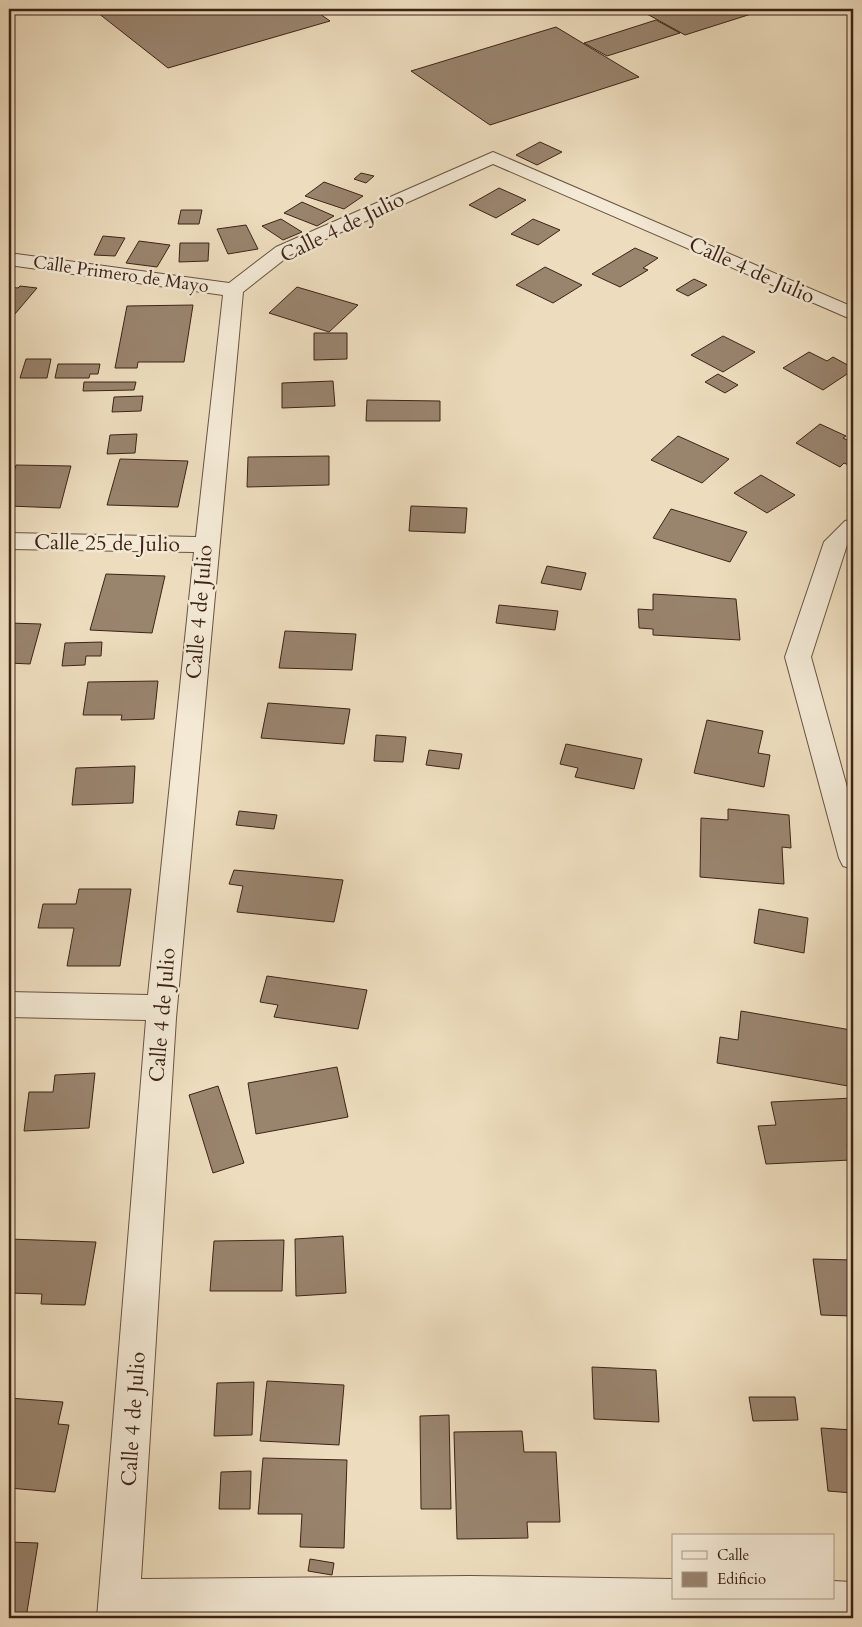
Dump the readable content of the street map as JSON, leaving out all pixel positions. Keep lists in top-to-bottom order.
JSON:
{
  "streets": {
    "street": ["Calle 4 de Julio", "Calle Primero de Mayo", "Calle 25 de Julio"]
  },
  "crossings": [
    ["Calle 4 de Julio", "Calle Primero de Mayo"],
    ["Calle 4 de Julio", "Calle 25 de Julio"]
  ],
  "legend": ["Calle", "Edificio"]
}
